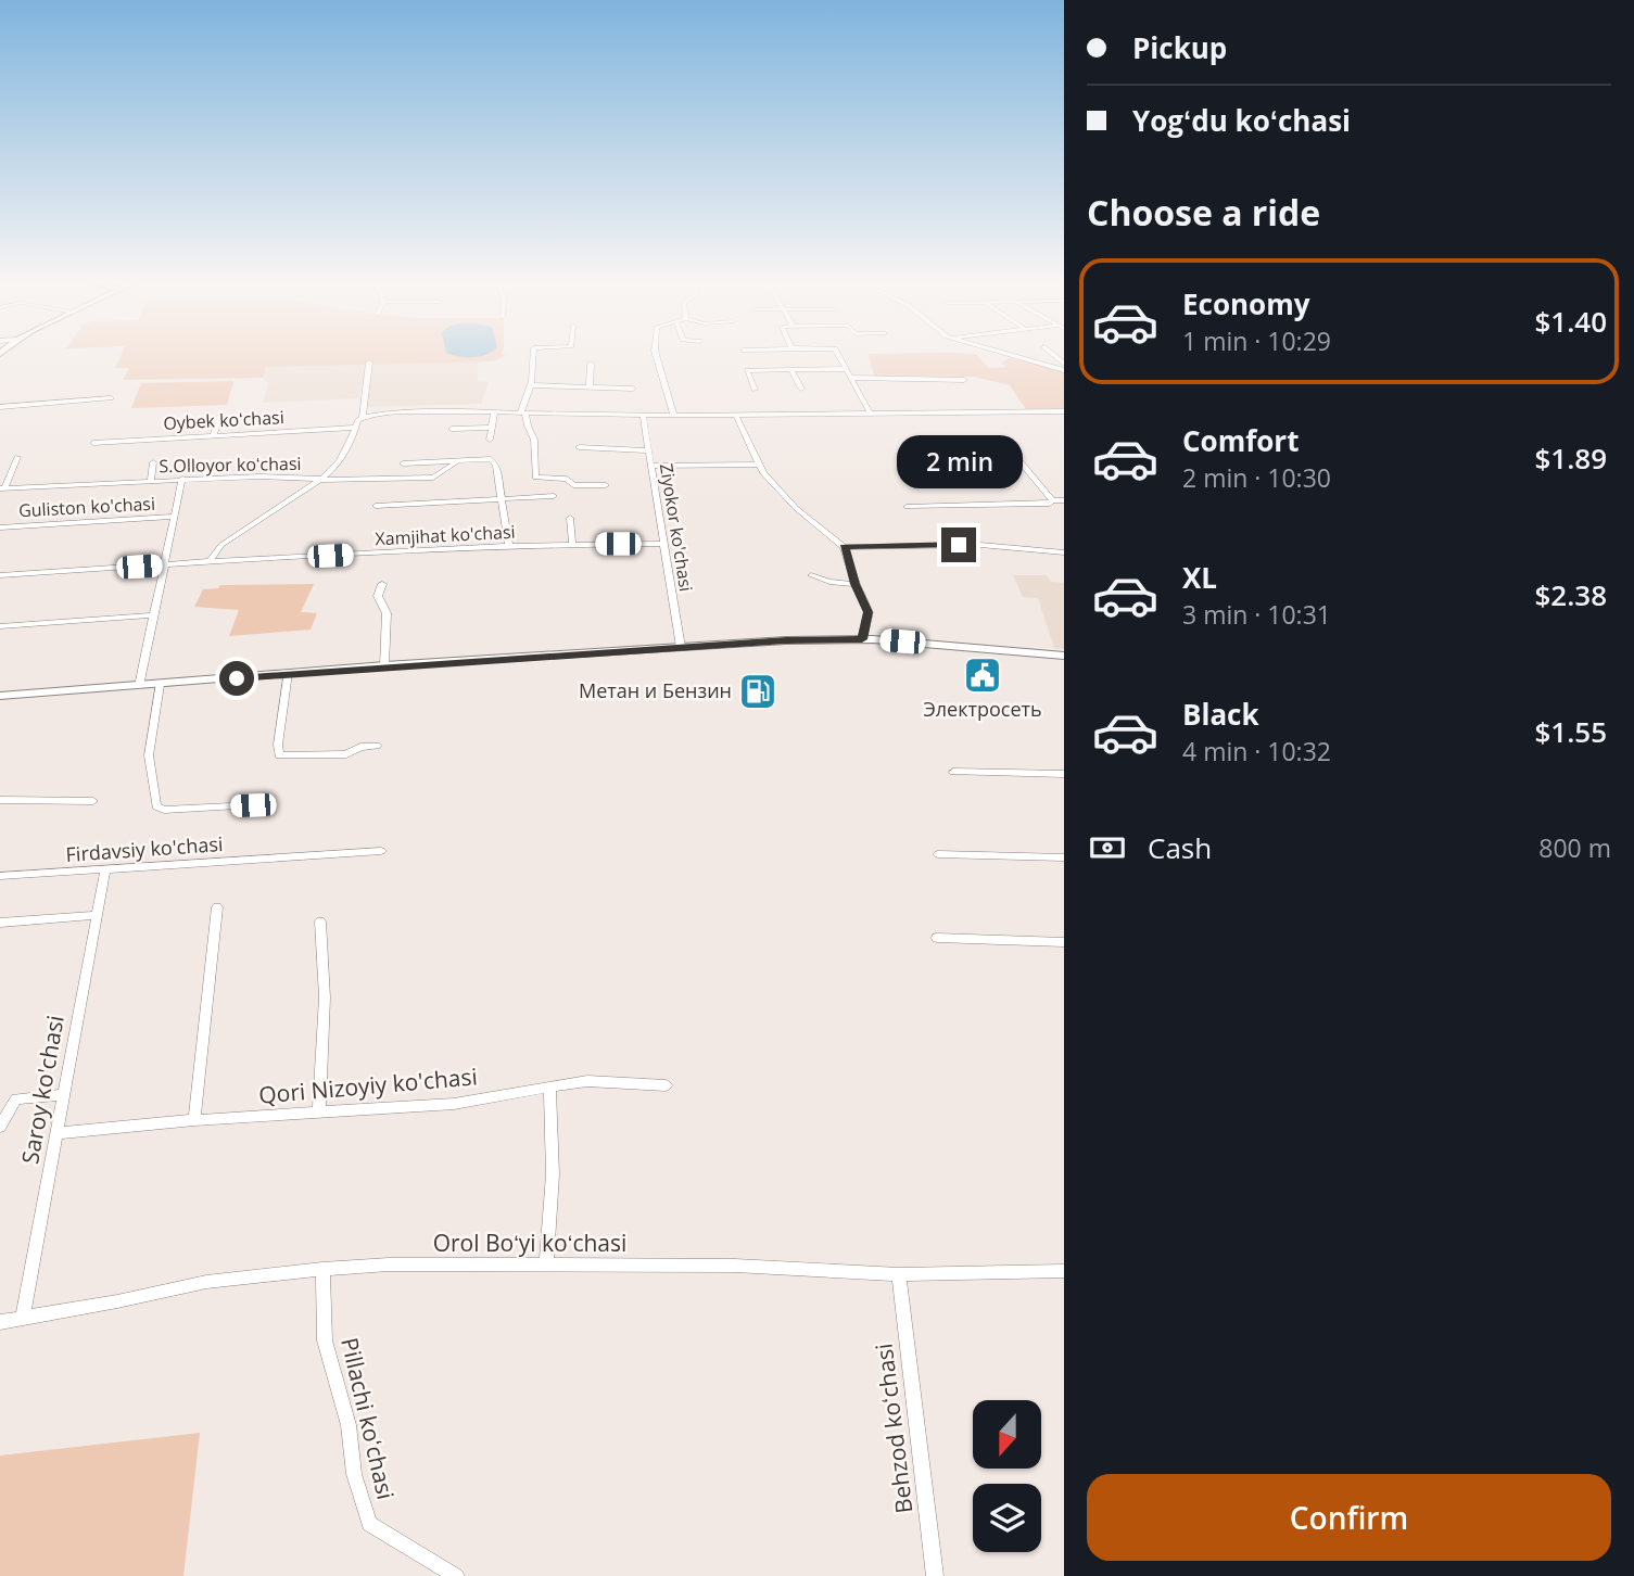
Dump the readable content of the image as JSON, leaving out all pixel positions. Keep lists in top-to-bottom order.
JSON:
{
  "streets": {
    "street": [
      "Oybek koʻchasi",
      "S.Olloyor koʻchasi",
      "Guliston ko'chasi",
      "Ziyokor ko'chasi",
      "Xamjihat ko'chasi",
      "Firdavsiy ko'chasi",
      "Qori Nizoyiy ko'chasi",
      "Saroy ko'chasi",
      "Orol Boʻyi koʻchasi",
      "Pillachi koʻchasi",
      "Behzod koʻchasi"
    ]
  },
  "crossings": [
    ["Oybek koʻchasi", "S.Olloyor koʻchasi"],
    ["Ziyokor ko'chasi", "Xamjihat ko'chasi"],
    ["Firdavsiy ko'chasi", "Saroy ko'chasi"],
    ["Qori Nizoyiy ko'chasi", "Saroy ko'chasi"],
    ["Saroy ko'chasi", "Orol Boʻyi koʻchasi"],
    ["Orol Boʻyi koʻchasi", "Pillachi koʻchasi"],
    ["Orol Boʻyi koʻchasi", "Behzod koʻchasi"]
  ],
  "places": {
    "public building": ["Электросеть"],
    "fuel station": ["Метан и Бензин"]
  },
  "north": "bottom",
  "page": {
    "banner": ["Pickup", "Yogʻdu koʻchasi"],
    "heading": "Choose a ride",
    "list": [
      {
        "name": "Economy",
        "note": "1 min · 10:29",
        "value": "$1.40"
      },
      {
        "name": "Comfort",
        "note": "2 min · 10:30",
        "value": "$1.89"
      },
      {
        "name": "XL",
        "note": "3 min · 10:31",
        "value": "$2.38"
      },
      {
        "name": "Black",
        "note": "4 min · 10:32",
        "value": "$1.55"
      }
    ],
    "bubble": "2 min",
    "pay": ["Cash", "800 m"],
    "buttons": "Confirm"
  }
}
